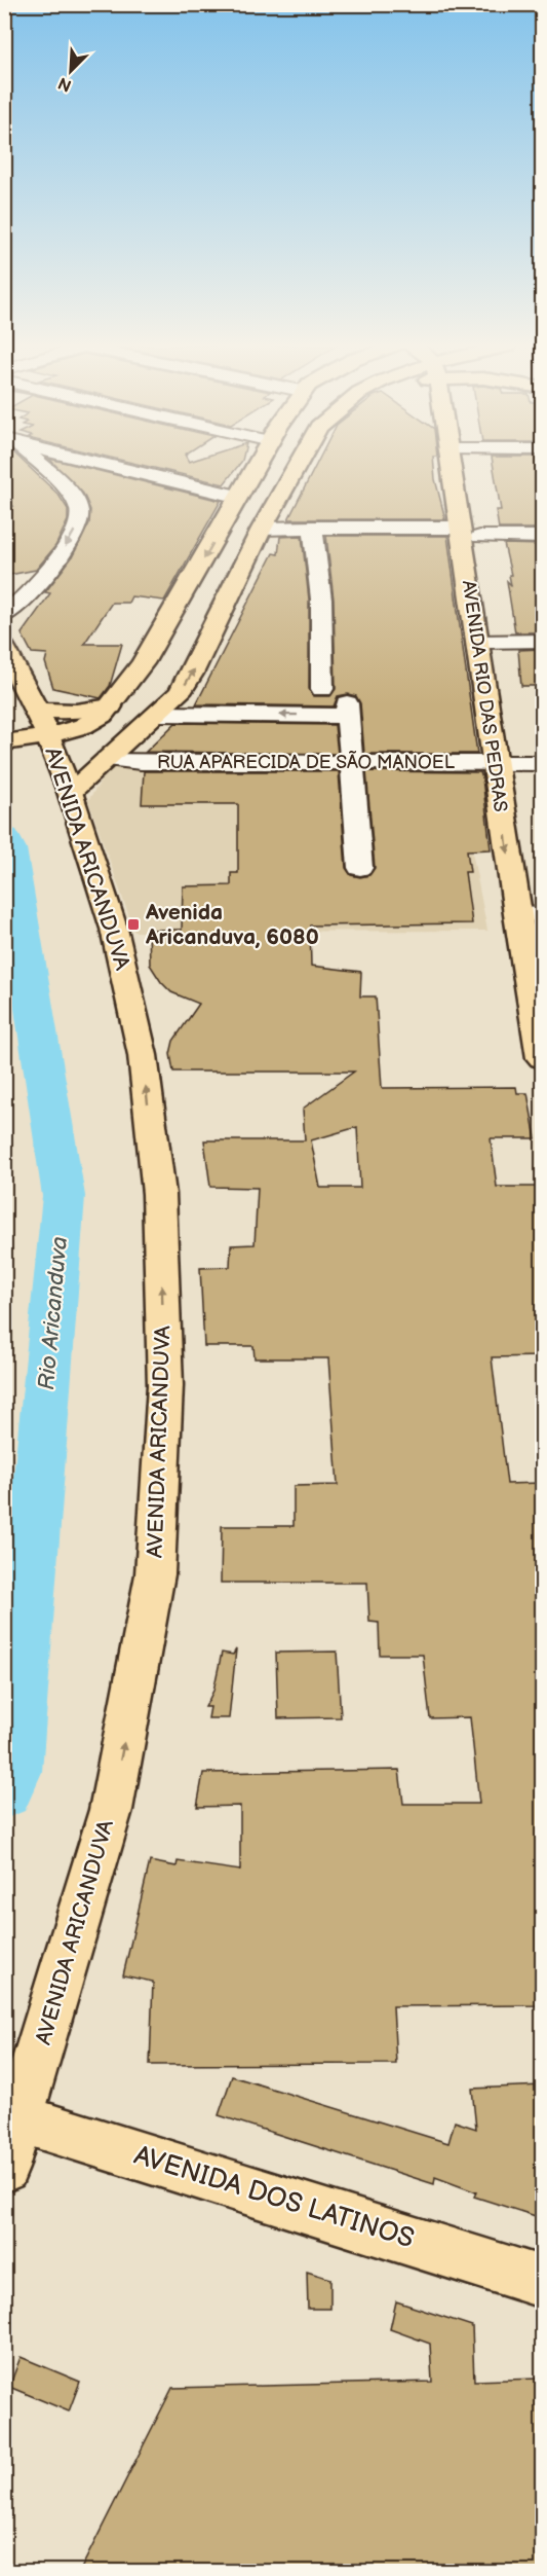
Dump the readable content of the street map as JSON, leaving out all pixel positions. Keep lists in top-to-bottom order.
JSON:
{
  "streets": {
    "main road": ["AVENIDA RIO DAS PEDRAS", "AVENIDA ARICANDUVA", "AVENIDA DOS LATINOS"],
    "street": ["RUA APARECIDA DE SÃO MANOEL"]
  },
  "crossings": [
    ["AVENIDA RIO DAS PEDRAS", "RUA APARECIDA DE SÃO MANOEL"],
    ["AVENIDA ARICANDUVA", "AVENIDA DOS LATINOS"]
  ],
  "one_way": ["AVENIDA ARICANDUVA"],
  "water": ["Rio Aricanduva"],
  "places": {
    "transit": ["Avenida Aricanduva, 6080"]
  },
  "north": "bottom left"
}
